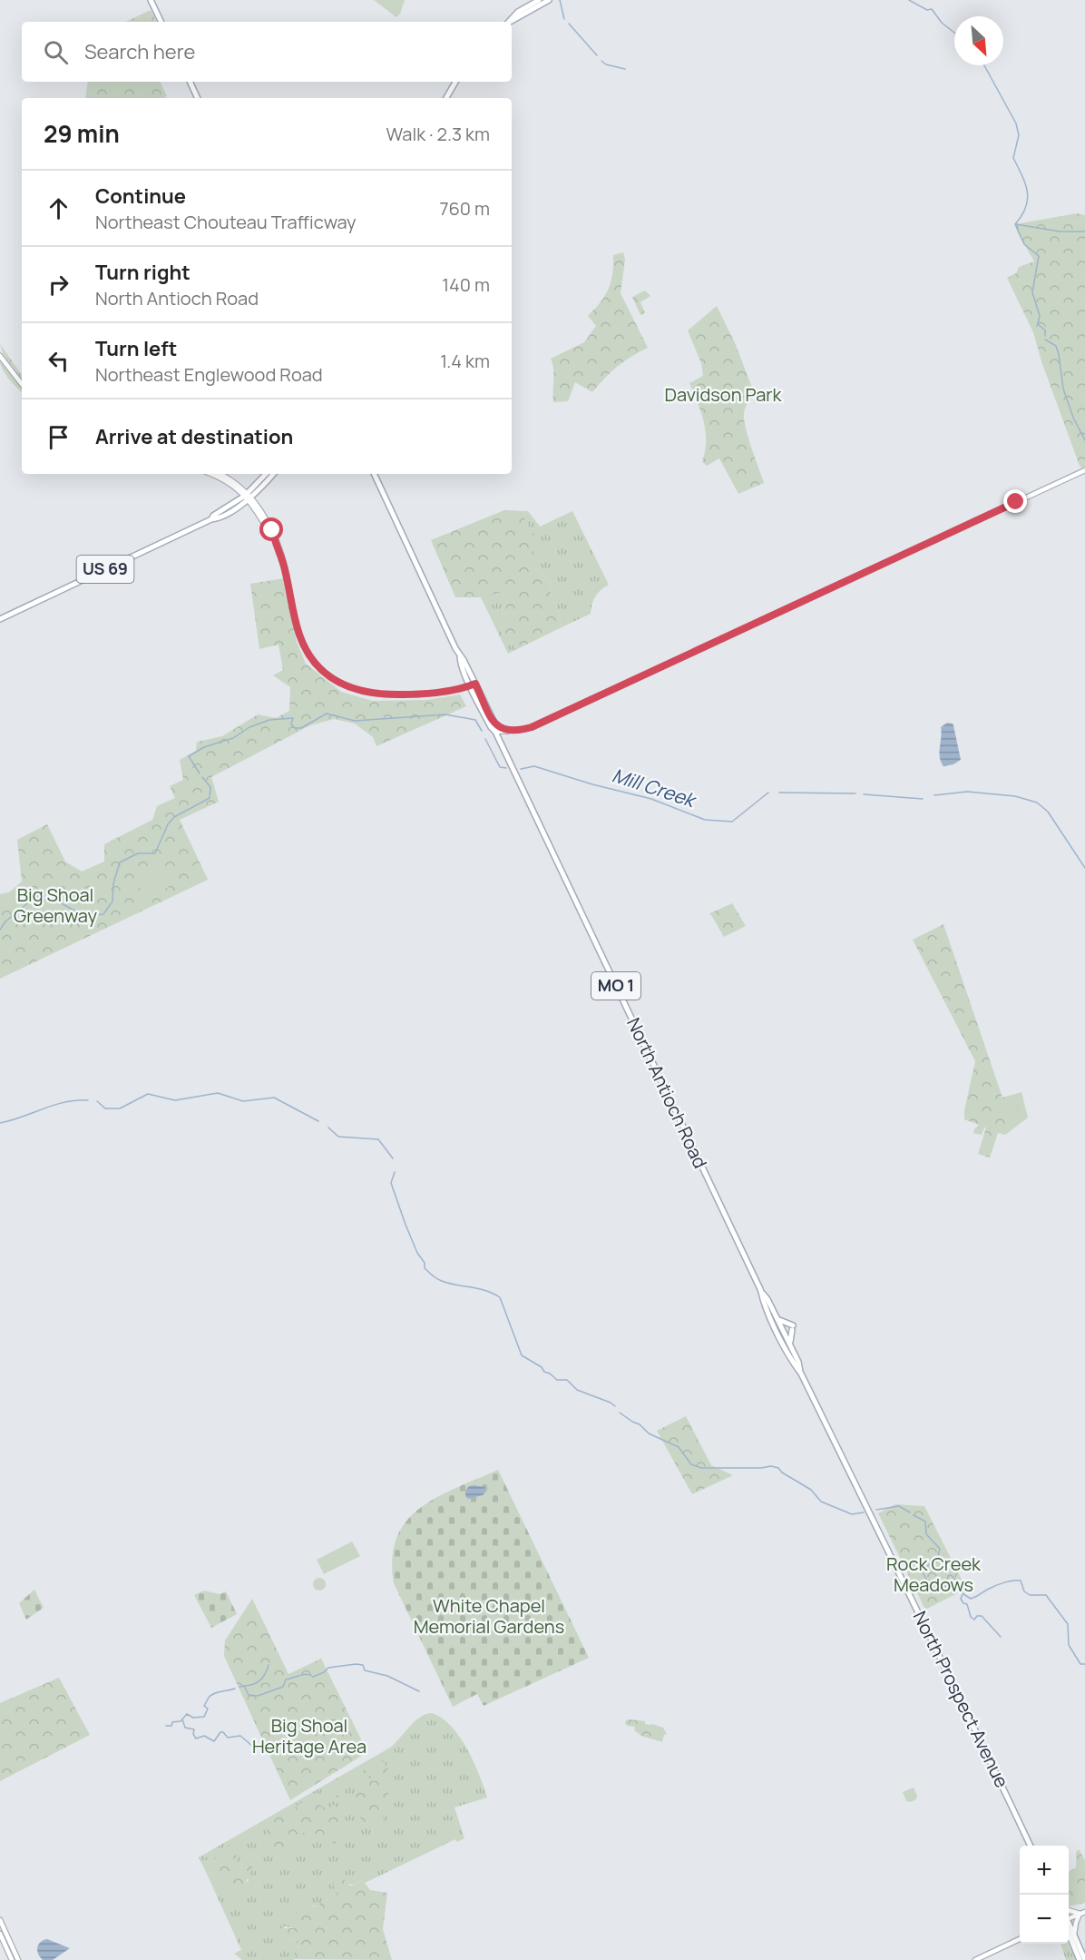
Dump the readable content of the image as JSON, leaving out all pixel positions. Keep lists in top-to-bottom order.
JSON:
{
  "streets": {
    "main road": [
      "US 69",
      "MO 1",
      "North Antioch Road",
      "North Prospect Avenue"
    ]
  },
  "crossings": [
    ["MO 1", "North Antioch Road"],
    ["MO 1", "North Prospect Avenue"]
  ],
  "water": ["Mill Creek"],
  "parks": [
    "Davidson Park",
    "Big Shoal Greenway",
    "Rock Creek Meadows",
    "White Chapel Memorial Gardens",
    "Big Shoal Heritage Area"
  ],
  "north": "bottom right",
  "page": {
    "search": "Search here",
    "heading": ["29 min", "Walk · 2.3 km"],
    "list": [
      ["Continue", "Northeast Chouteau Trafficway", "760 m"],
      ["Turn right", "North Antioch Road", "140 m"],
      ["Turn left", "Northeast Englewood Road", "1.4 km"],
      "Arrive at destination"
    ],
    "map_buttons": ["+", "−"]
  }
}
